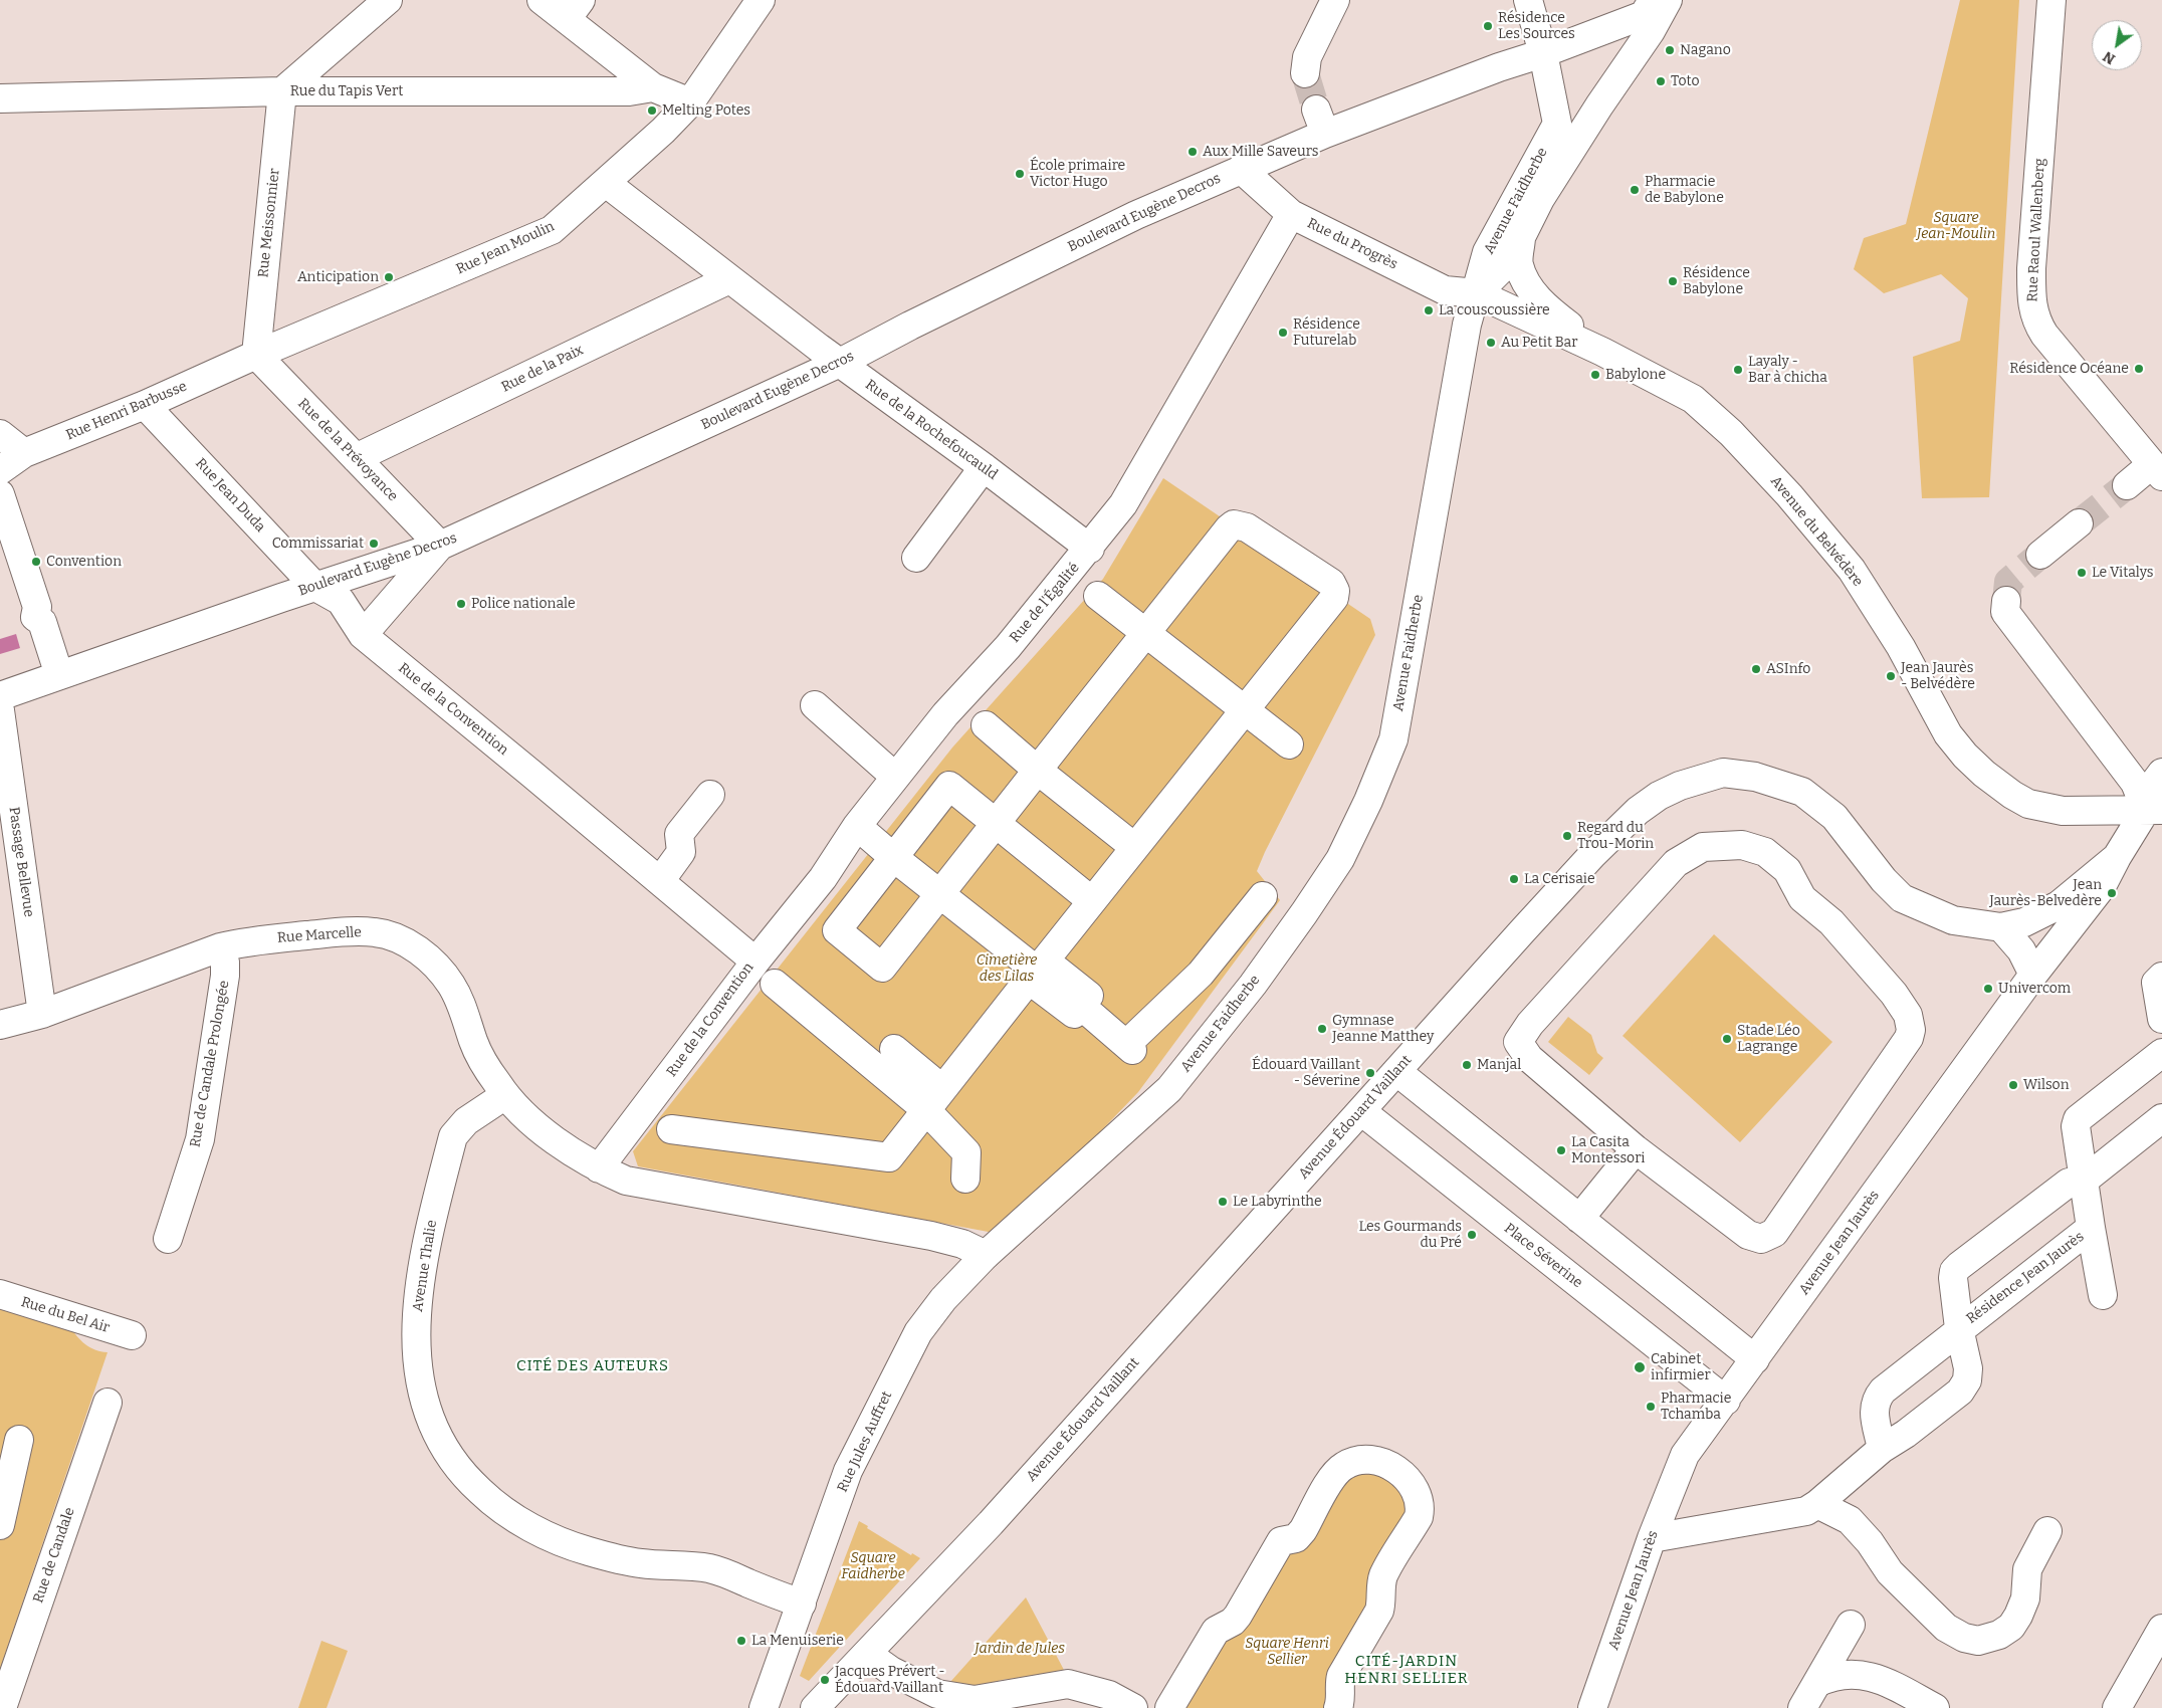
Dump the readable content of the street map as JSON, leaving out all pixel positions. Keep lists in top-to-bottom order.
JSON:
{
  "streets": {
    "street": [
      "Rue du Tapis Vert",
      "Avenue Faidherbe",
      "Boulevard Eugène Decros",
      "Rue Meissonnier",
      "Rue Raoul Wallenberg",
      "Rue du Progrès",
      "Rue Jean Moulin",
      "Rue de la Paix",
      "Rue Henri Barbusse",
      "Rue de la Rochefoucauld",
      "Rue de la Prévoyance",
      "Rue Jean Duda",
      "Avenue du Belvédère",
      "Rue de l'Égalité",
      "Rue de la Convention",
      "Passage Bellevue",
      "Rue Marcelle",
      "Rue de Candale Prolongée",
      "Avenue Édouard Vaillant",
      "Avenue Jean Jaurès",
      "Place Séverine",
      "Avenue Thalie",
      "Résidence Jean Jaurès",
      "Rue du Bel Air",
      "Rue Jules Auffret",
      "Rue de Candale"
    ]
  },
  "crossings": [
    ["Rue du Tapis Vert", "Rue Meissonnier"],
    ["Avenue Faidherbe", "Boulevard Eugène Decros"],
    ["Avenue Faidherbe", "Rue du Progrès"],
    ["Avenue Faidherbe", "Avenue du Belvédère"],
    ["Avenue Faidherbe", "Rue Jules Auffret"],
    ["Boulevard Eugène Decros", "Rue du Progrès"],
    ["Boulevard Eugène Decros", "Rue de la Rochefoucauld"],
    ["Boulevard Eugène Decros", "Rue de la Prévoyance"],
    ["Boulevard Eugène Decros", "Rue Jean Duda"],
    ["Boulevard Eugène Decros", "Rue de la Convention"],
    ["Rue Meissonnier", "Rue Jean Moulin"],
    ["Rue Meissonnier", "Rue Henri Barbusse"],
    ["Rue Meissonnier", "Rue de la Prévoyance"],
    ["Rue du Progrès", "Avenue du Belvédère"],
    ["Rue du Progrès", "Rue de l'Égalité"],
    ["Rue Jean Moulin", "Rue Henri Barbusse"],
    ["Rue Jean Moulin", "Rue de la Rochefoucauld"],
    ["Rue Jean Moulin", "Rue de la Prévoyance"],
    ["Rue de la Paix", "Rue de la Rochefoucauld"],
    ["Rue de la Paix", "Rue de la Prévoyance"],
    ["Rue Henri Barbusse", "Rue de la Prévoyance"],
    ["Rue Henri Barbusse", "Rue Jean Duda"],
    ["Rue de la Rochefoucauld", "Rue de l'Égalité"],
    ["Rue Jean Duda", "Rue de la Convention"],
    ["Avenue du Belvédère", "Avenue Jean Jaurès"],
    ["Rue de l'Égalité", "Rue de la Convention"],
    ["Rue de la Convention", "Rue Marcelle"],
    ["Passage Bellevue", "Rue Marcelle"],
    ["Rue Marcelle", "Rue de Candale Prolongée"],
    ["Rue Marcelle", "Avenue Thalie"],
    ["Avenue Édouard Vaillant", "Avenue Jean Jaurès"],
    ["Avenue Édouard Vaillant", "Place Séverine"],
    ["Avenue Jean Jaurès", "Place Séverine"],
    ["Avenue Jean Jaurès", "Résidence Jean Jaurès"],
    ["Avenue Thalie", "Rue Jules Auffret"]
  ],
  "districts": ["CITÉ DES AUTEURS", "CITÉ-JARDIN HENRI SELLIER"],
  "parks": [
    "Square Jean-Moulin",
    "Cimetière des Lilas",
    "Square Faidherbe",
    "Square Henri Sellier",
    "Jardin de Jules"
  ],
  "places": [
    "Résidence Les Sources",
    "Nagano",
    "Toto",
    "Melting Potes",
    "Aux Mille Saveurs",
    "École primaire Victor Hugo",
    "Pharmacie de Babylone",
    "Anticipation",
    "Résidence Babylone",
    "La couscoussière",
    "Résidence Futurelab",
    "Au Petit Bar",
    "Résidence Océane",
    "Layaly - Bar à chicha",
    "Babylone",
    "Commissariat",
    "Convention",
    "Le Vitalys",
    "Police nationale",
    "ASInfo",
    "Jean Jaurès - Belvédère",
    "Regard du Trou-Morin",
    "La Cerisaie",
    "Jean Jaurès-Belvedère",
    "Univercom",
    "Gymnase Jeanne Matthey",
    "Stade Léo Lagrange",
    "Manjal",
    "Édouard Vaillant - Séverine",
    "Wilson",
    "La Casita Montessori",
    "Le Labyrinthe",
    "Les Gourmands du Pré",
    "Cabinet infirmier",
    "Pharmacie Tchamba",
    "La Menuiserie",
    "Jacques Prévert - Édouard Vaillant"
  ],
  "north": "bottom left"
}
